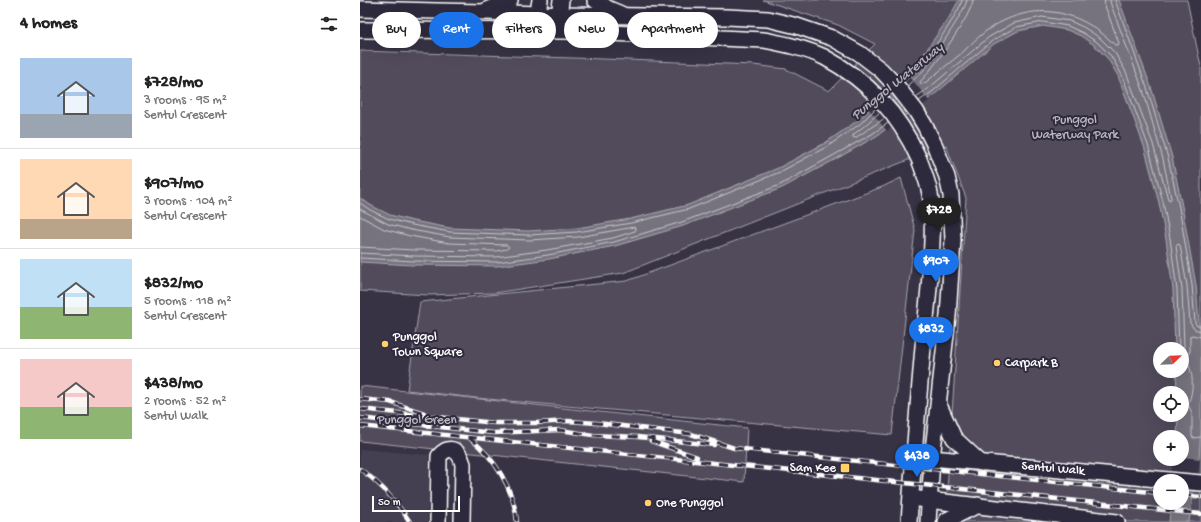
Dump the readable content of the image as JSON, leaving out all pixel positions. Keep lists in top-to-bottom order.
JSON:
{
  "streets": {
    "street": ["Sentul Walk"]
  },
  "water": ["Punggol Waterway"],
  "parks": ["Punggol Waterway Park", "Punggol Green"],
  "places": {
    "other": ["Punggol Town Square", "Carpark B", "One Punggol"],
    "transit": ["Sam Kee"]
  },
  "scale_bar": "50 m",
  "north": "top right",
  "page": {
    "heading": "4 homes",
    "chip": [
      "Buy",
      "Rent",
      "Filters",
      "New",
      "Apartment"
    ],
    "list": [
      {
        "name": "$728/mo",
        "note": "3 rooms · 95 m² · Sentul Crescent"
      },
      {
        "name": "$907/mo",
        "note": "3 rooms · 104 m² · Sentul Crescent"
      },
      {
        "name": "$832/mo",
        "note": "5 rooms · 118 m² · Sentul Crescent"
      },
      {
        "name": "$438/mo",
        "note": "2 rooms · 52 m² · Sentul Walk"
      }
    ],
    "price": [
      "$728",
      "$907",
      "$832",
      "$438"
    ],
    "map_buttons": ["+", "−"],
    "scale": "50 m"
  }
}
